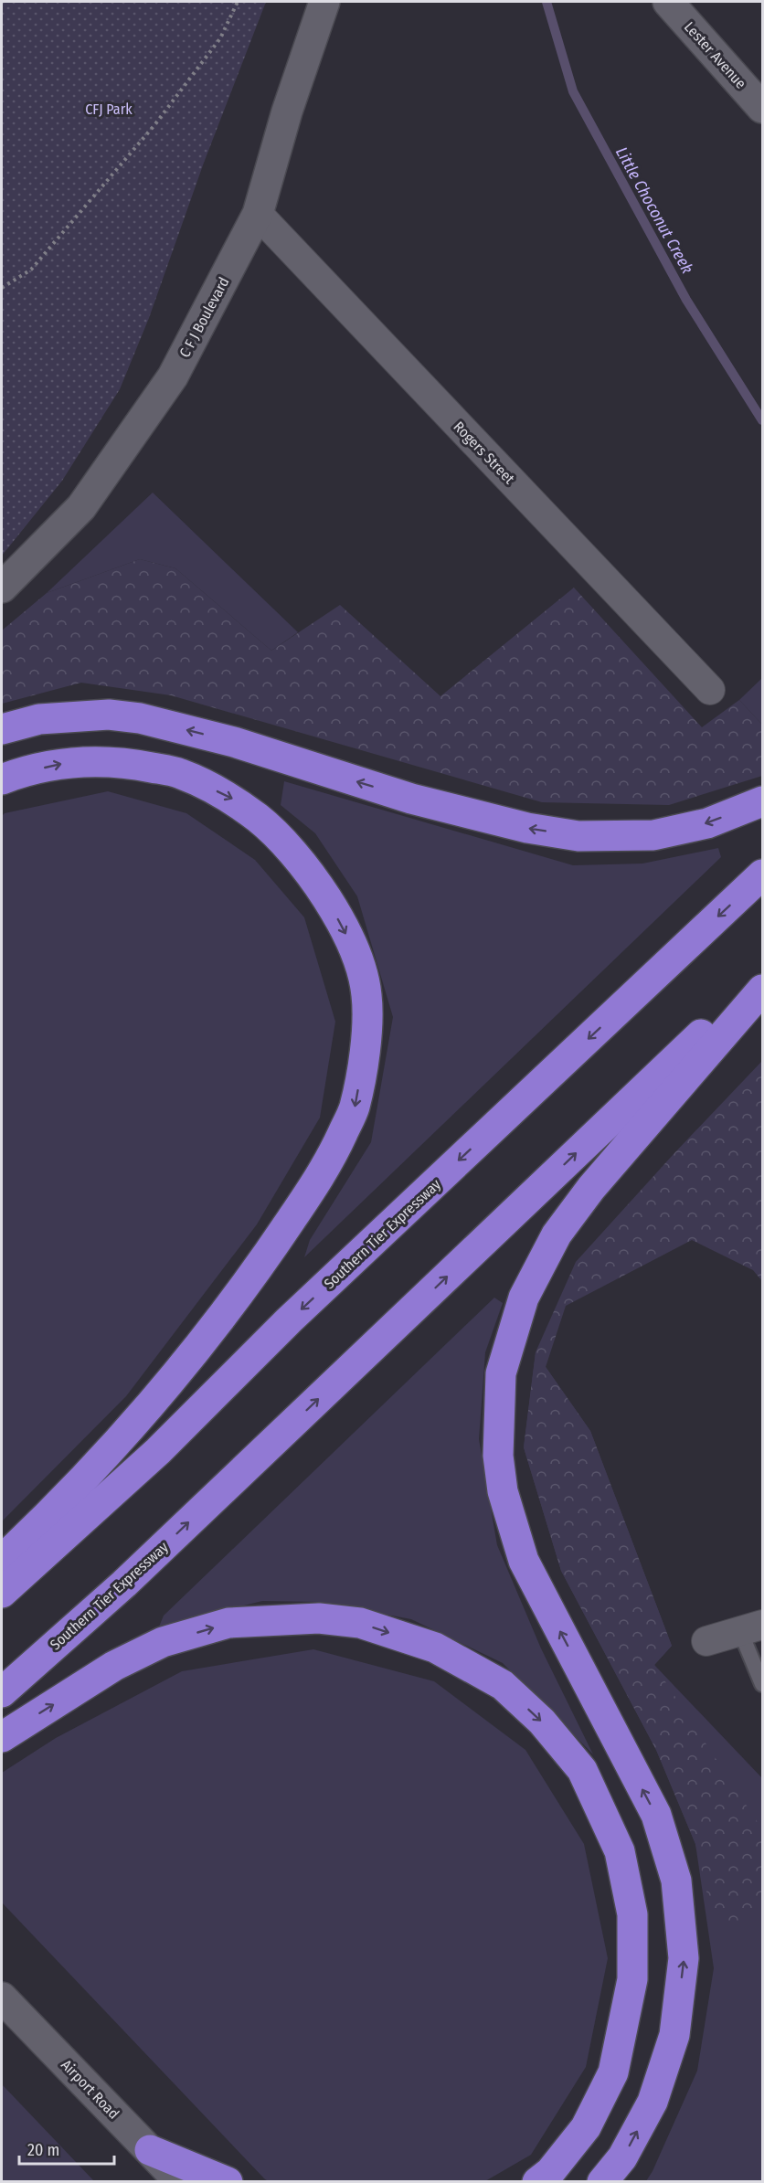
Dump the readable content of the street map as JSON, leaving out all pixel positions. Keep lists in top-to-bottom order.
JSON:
{
  "streets": {
    "highway": ["Southern Tier Expressway"],
    "street": [
      "Lester Avenue",
      "C F J Boulevard",
      "Rogers Street",
      "Airport Road"
    ]
  },
  "crossings": [
    ["C F J Boulevard", "Rogers Street"]
  ],
  "water": ["Little Choconut Creek"],
  "parks": ["CFJ Park"],
  "scale_bar": "20 m"
}
